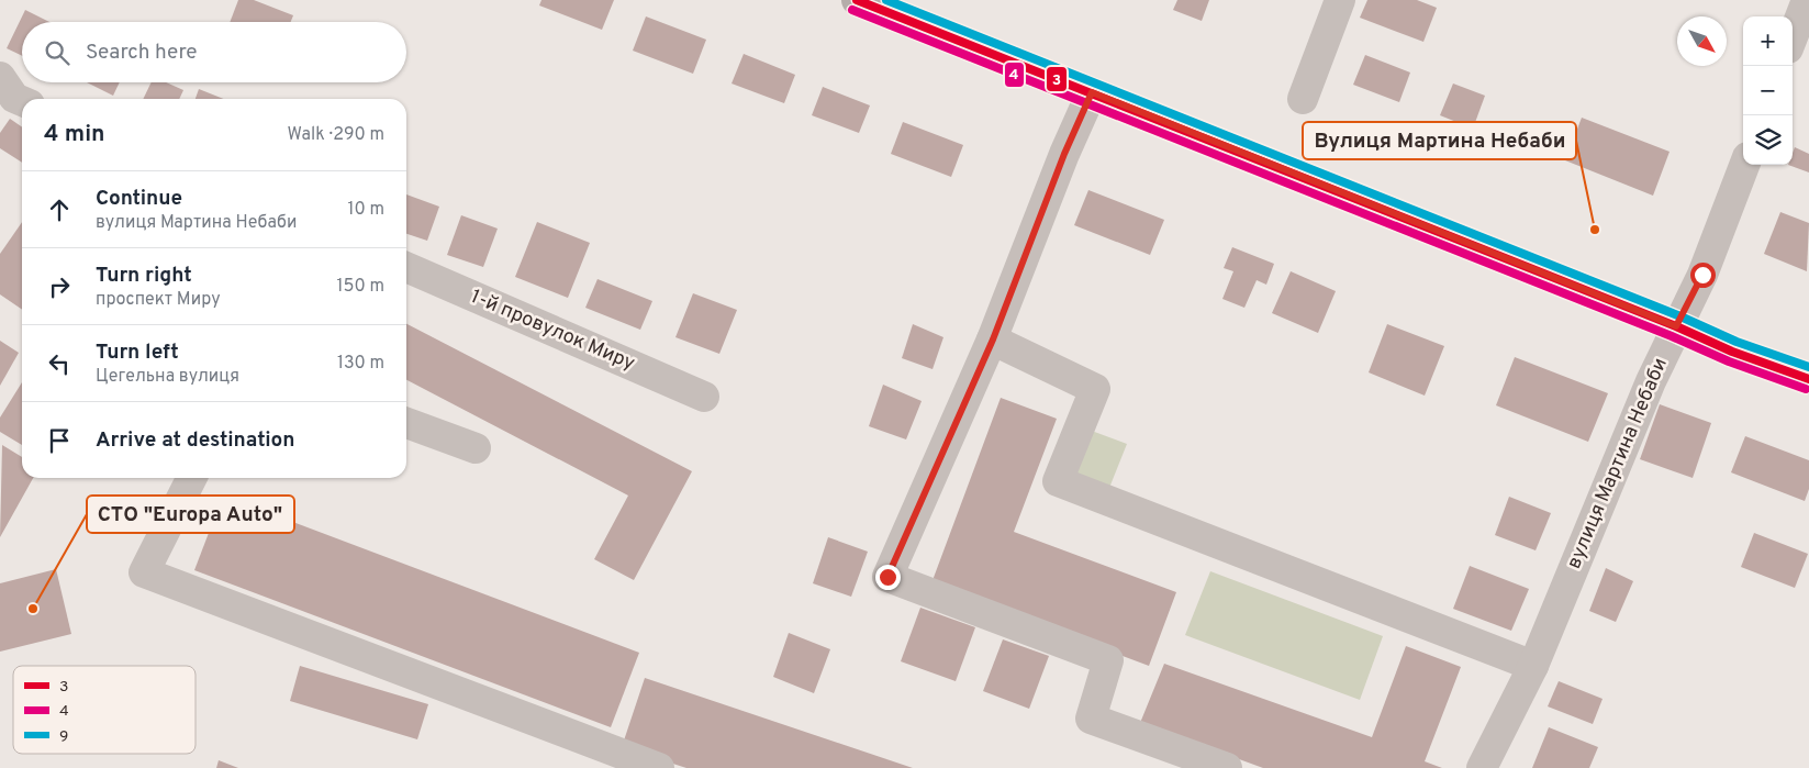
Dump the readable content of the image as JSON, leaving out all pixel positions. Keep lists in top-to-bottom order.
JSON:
{
  "streets": {
    "street": ["1-й провулок Миру", "вулиця Мартина Небаби"]
  },
  "places": ["Вулиця Мартина Небаби", "СТО \"Europa Auto\""],
  "lines": ["transit line 3", "transit line 9", "transit line 4"],
  "legend": ["3", "4", "9"],
  "north": "bottom right",
  "page": {
    "map_buttons": ["+", "−"],
    "search": "Search here",
    "heading": ["4 min", "Walk · 290 m"],
    "list": [
      ["Continue", "вулиця Мартина Небаби", "10 m"],
      ["Turn right", "проспект Миру", "150 m"],
      ["Turn left", "Цегельна вулиця", "130 m"],
      "Arrive at destination"
    ]
  }
}
